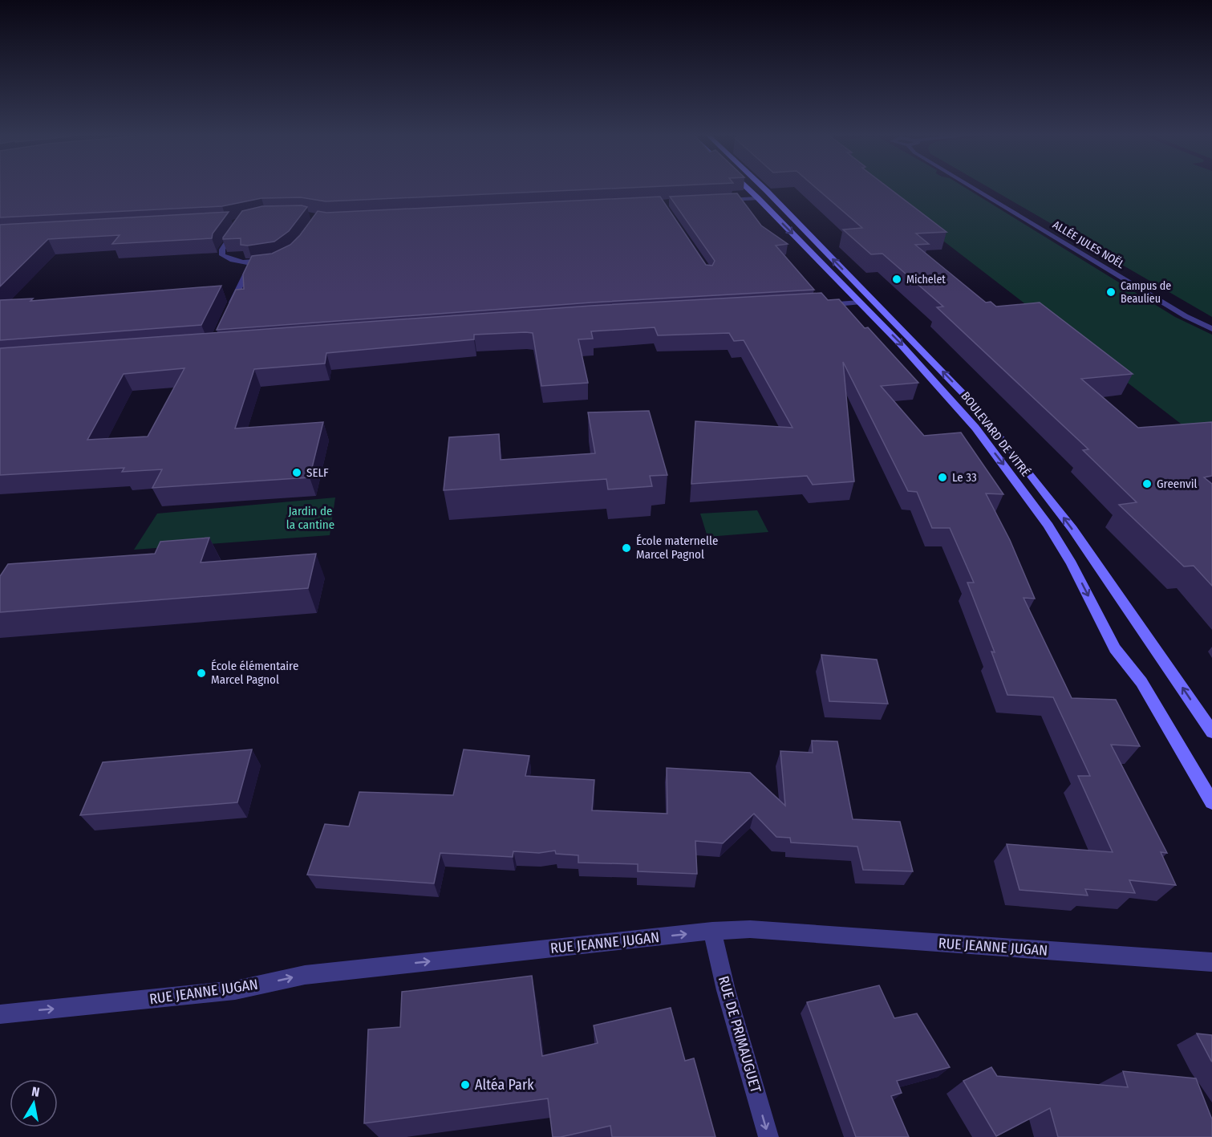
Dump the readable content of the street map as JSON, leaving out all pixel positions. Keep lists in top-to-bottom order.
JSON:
{
  "streets": {
    "main road": ["BOULEVARD DE VITRÉ"],
    "street": ["ALLÉE JULES NOËL", "RUE JEANNE JUGAN", "RUE DE PRIMAUGUET"]
  },
  "crossings": [
    ["RUE JEANNE JUGAN", "RUE DE PRIMAUGUET"]
  ],
  "one_way": ["RUE JEANNE JUGAN", "RUE DE PRIMAUGUET"],
  "parks": ["Jardin de la cantine"],
  "places": [
    "Michelet",
    "Campus de Beaulieu",
    "SELF",
    "Le 33",
    "Greenvil",
    "École maternelle Marcel Pagnol",
    "École élémentaire Marcel Pagnol",
    "Altéa Park"
  ],
  "north": "top"
}
